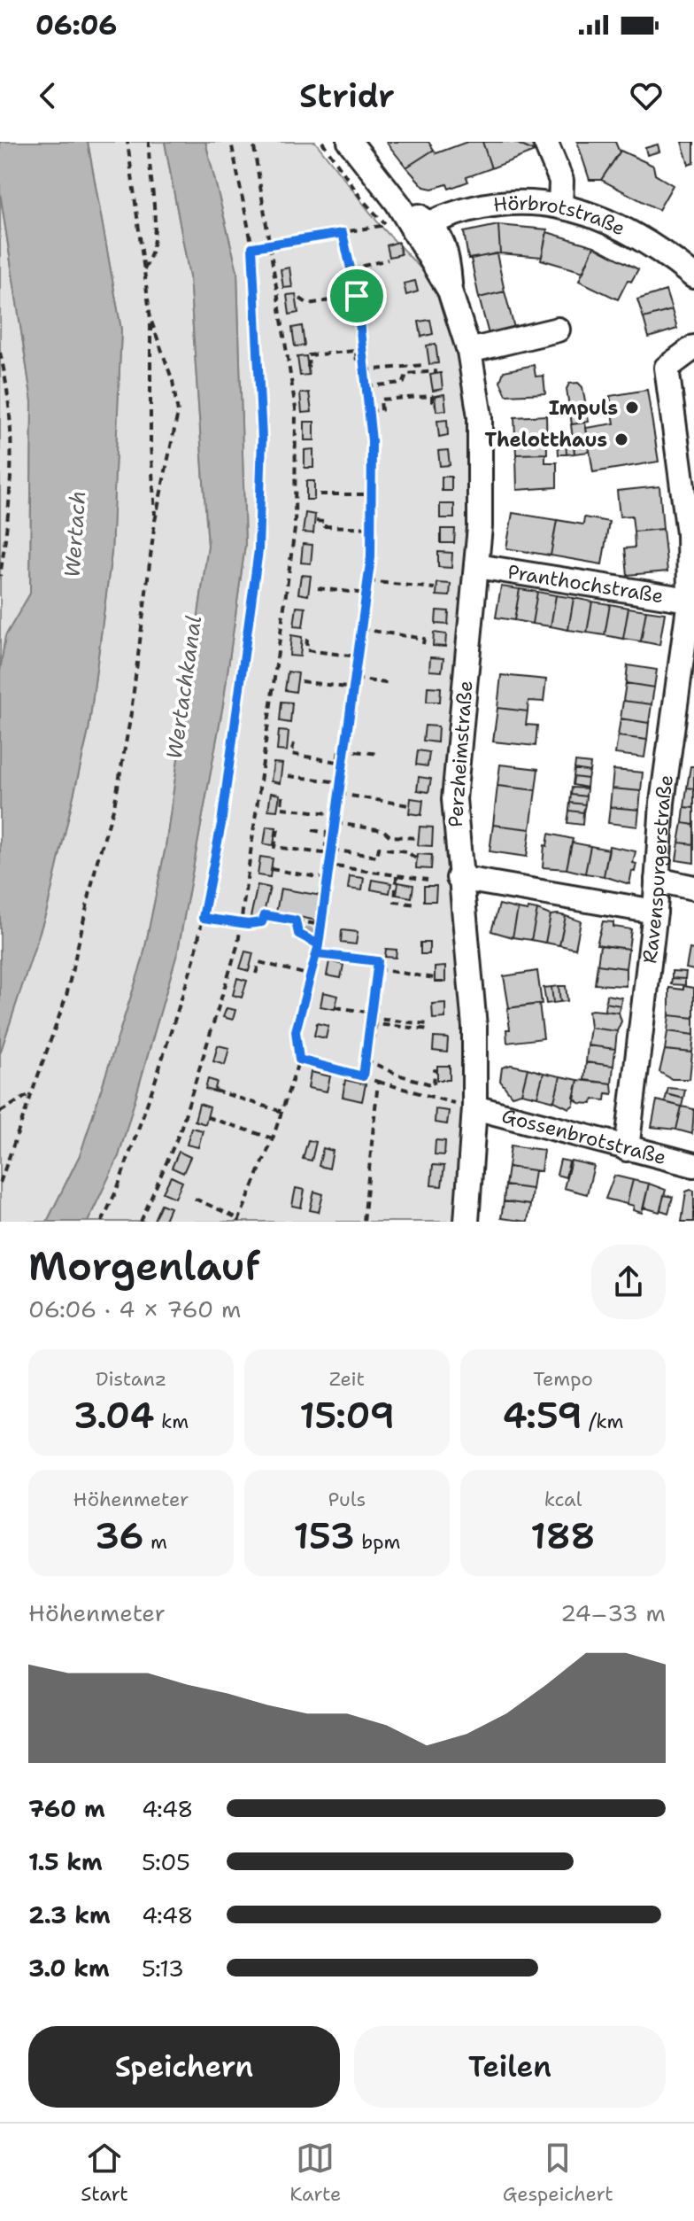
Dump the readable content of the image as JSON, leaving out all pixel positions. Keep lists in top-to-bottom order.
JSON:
{
  "streets": {
    "street": [
      "Hörbrotstraße",
      "Pranthochstraße",
      "Perzheimstraße",
      "Ravenspurgerstraße",
      "Gossenbrotstraße"
    ]
  },
  "crossings": [
    ["Hörbrotstraße", "Perzheimstraße"],
    ["Pranthochstraße", "Perzheimstraße"],
    ["Pranthochstraße", "Ravenspurgerstraße"],
    ["Perzheimstraße", "Gossenbrotstraße"],
    ["Ravenspurgerstraße", "Gossenbrotstraße"]
  ],
  "water": ["Wertach", "Wertachkanal"],
  "places": ["Impuls", "Thelotthaus"],
  "page": {
    "status": "06:06",
    "header": "Stridr",
    "heading": ["Morgenlauf", "06:06 · 4 × 760 m"],
    "stats": [
      ["Distanz", "3.04 km"],
      ["Zeit", "15:09"],
      ["Tempo", "4:59 /km"],
      ["Höhenmeter", "36 m"],
      ["Puls", "153 bpm"],
      ["kcal", "188"]
    ],
    "chart": ["Höhenmeter", "24–33 m"],
    "list": [
      {
        "name": "760 m",
        "note": "4:48"
      },
      {
        "name": "1.5 km",
        "note": "5:05"
      },
      {
        "name": "2.3 km",
        "note": "4:48"
      },
      {
        "name": "3.0 km",
        "note": "5:13"
      }
    ],
    "buttons": ["Speichern", "Teilen"],
    "tabs": ["Start", "Karte", "Gespeichert"]
  }
}
